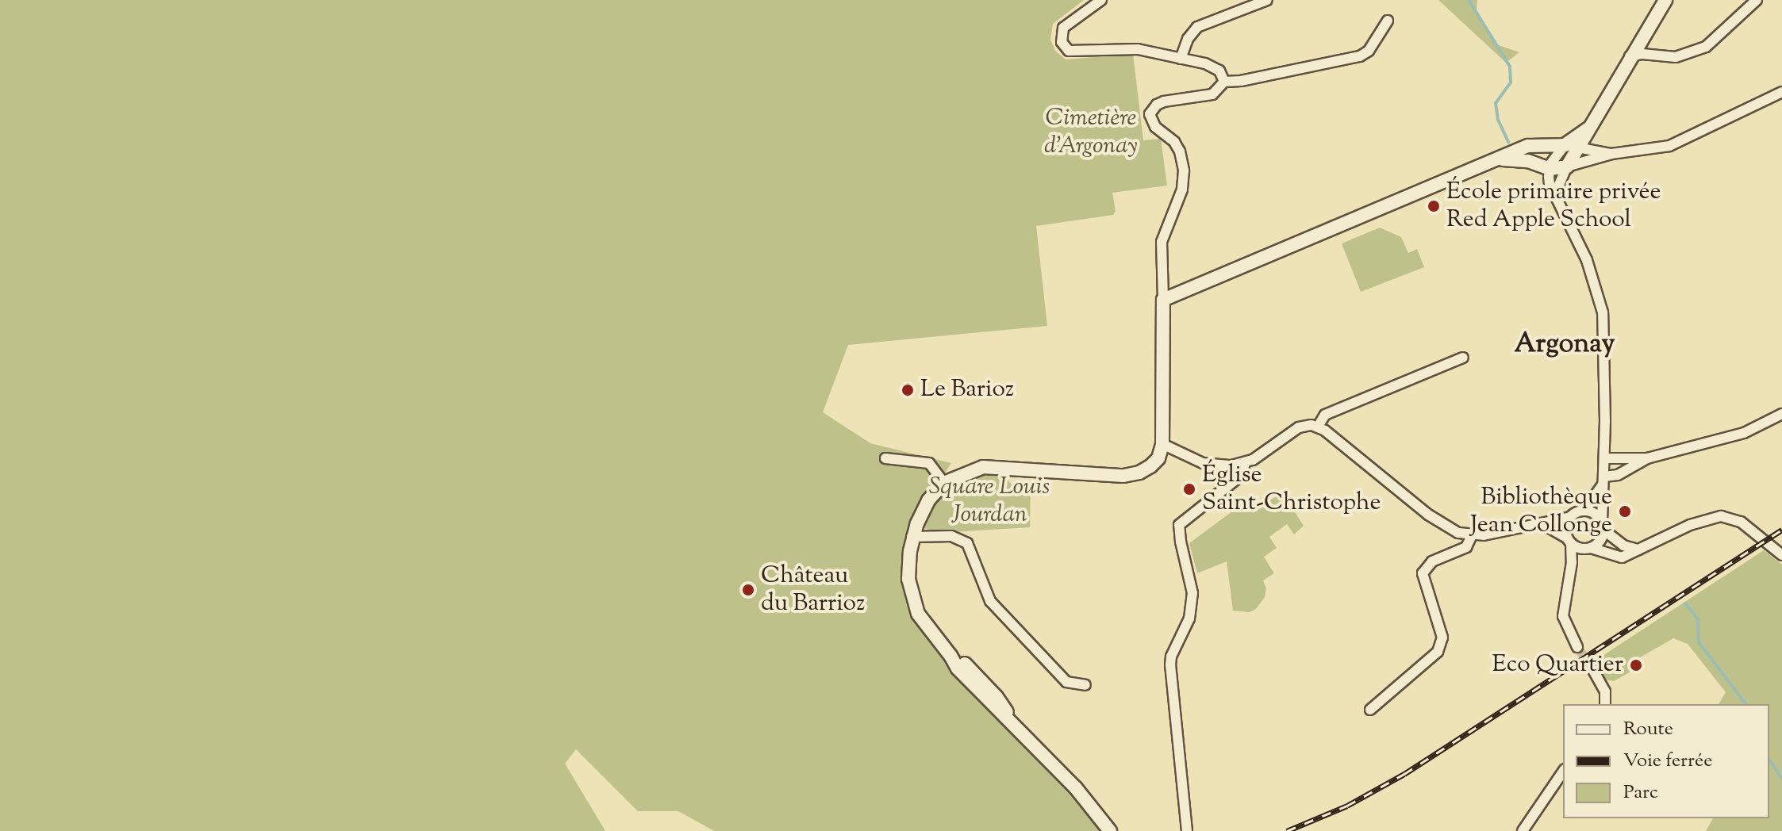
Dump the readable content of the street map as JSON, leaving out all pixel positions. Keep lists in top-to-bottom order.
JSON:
{
  "districts": ["Argonay"],
  "parks": ["Cimetière d'Argonay", "Square Louis Jourdan"],
  "places": [
    "École primaire privée Red Apple School",
    "Le Barioz",
    "Église Saint-Christophe",
    "Bibliothèque Jean Collonge",
    "Château du Barrioz",
    "Eco Quartier"
  ],
  "legend": ["Route", "Voie ferrée", "Parc"]
}
